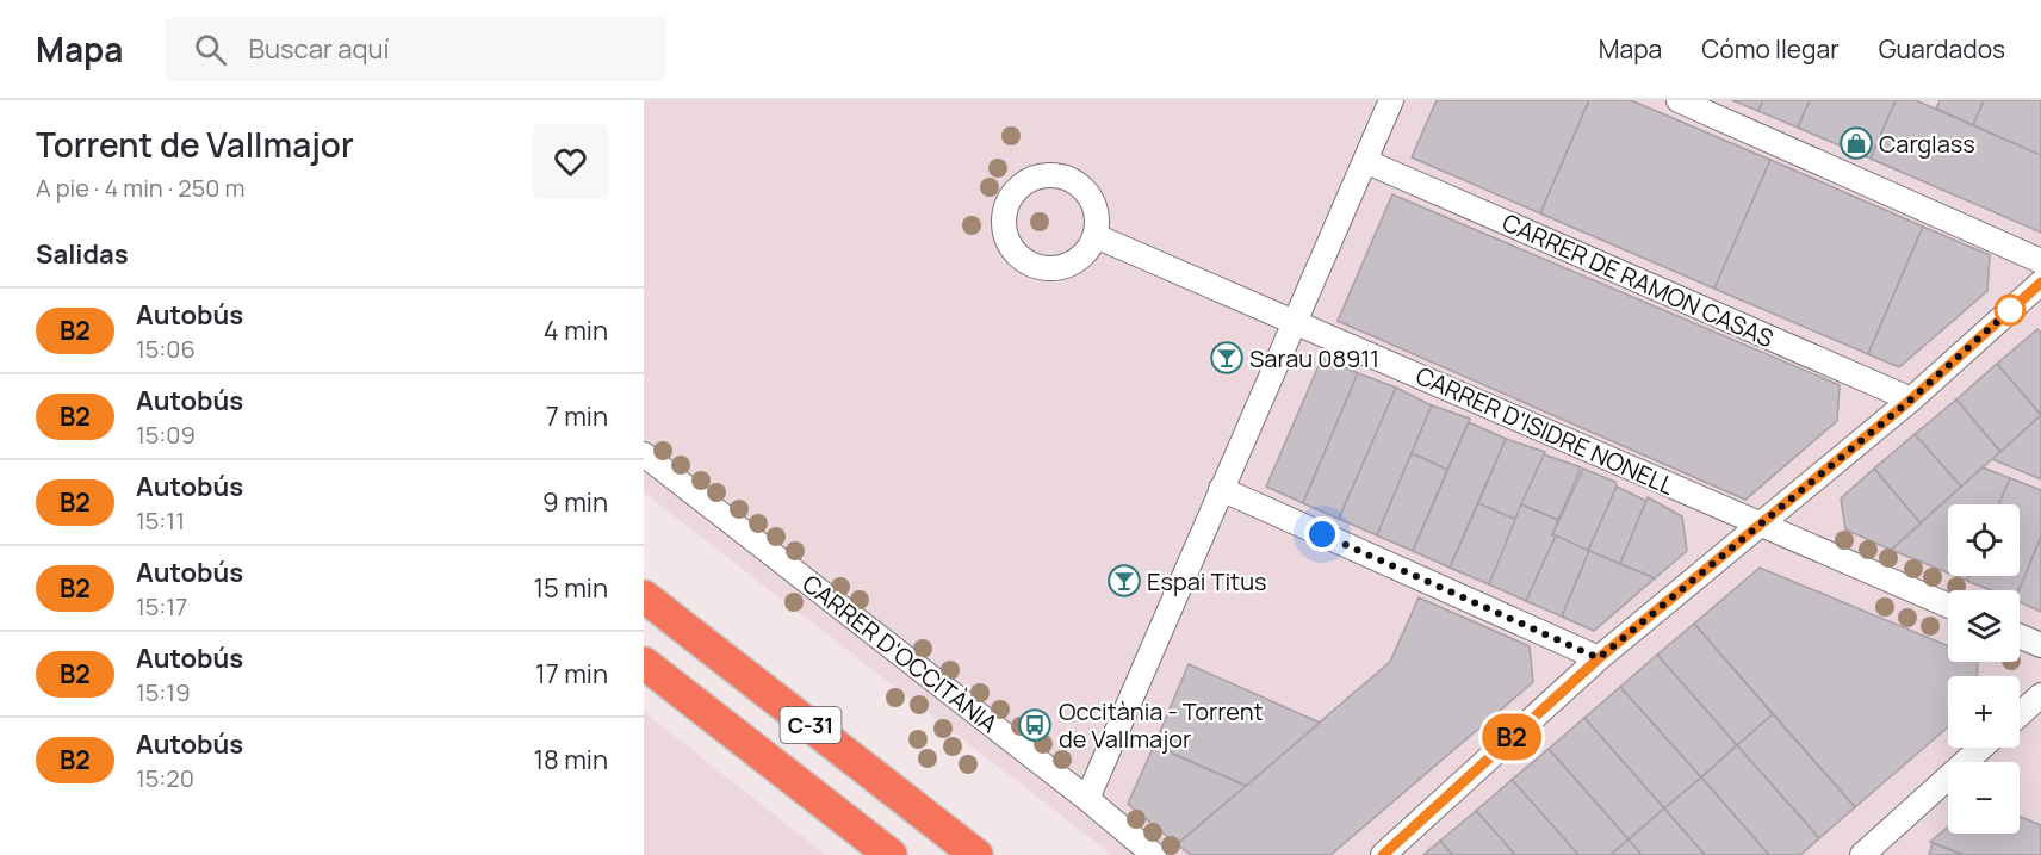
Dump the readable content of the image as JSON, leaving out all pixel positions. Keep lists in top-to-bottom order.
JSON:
{
  "streets": {
    "highway": ["C-31"],
    "street": ["CARRER DE RAMON CASAS", "CARRER D'ISIDRE NONELL", "CARRER D'OCCITÀNIA"]
  },
  "places": {
    "shop": ["Carglass"],
    "bar": ["Sarau 08911", "Espai Titus"],
    "bus stop": ["Occitània - Torrent de Vallmajor"]
  },
  "lines": ["bus line B2"],
  "page": {
    "header": "Mapa",
    "search": "Buscar aquí",
    "nav": ["Mapa", "Cómo llegar", "Guardados"],
    "heading": [
      ["Torrent de Vallmajor", "A pie · 4 min · 250 m"],
      "Salidas"
    ],
    "on_map": "B2",
    "list": [
      {
        "mark": "B2",
        "name": "Autobús",
        "note": "15:06",
        "value": "4 min"
      },
      {
        "mark": "B2",
        "name": "Autobús",
        "note": "15:09",
        "value": "7 min"
      },
      {
        "mark": "B2",
        "name": "Autobús",
        "note": "15:11",
        "value": "9 min"
      },
      {
        "mark": "B2",
        "name": "Autobús",
        "note": "15:17",
        "value": "15 min"
      },
      {
        "mark": "B2",
        "name": "Autobús",
        "note": "15:19",
        "value": "17 min"
      },
      {
        "mark": "B2",
        "name": "Autobús",
        "note": "15:20",
        "value": "18 min"
      }
    ],
    "map_buttons": ["+", "−"]
  }
}
